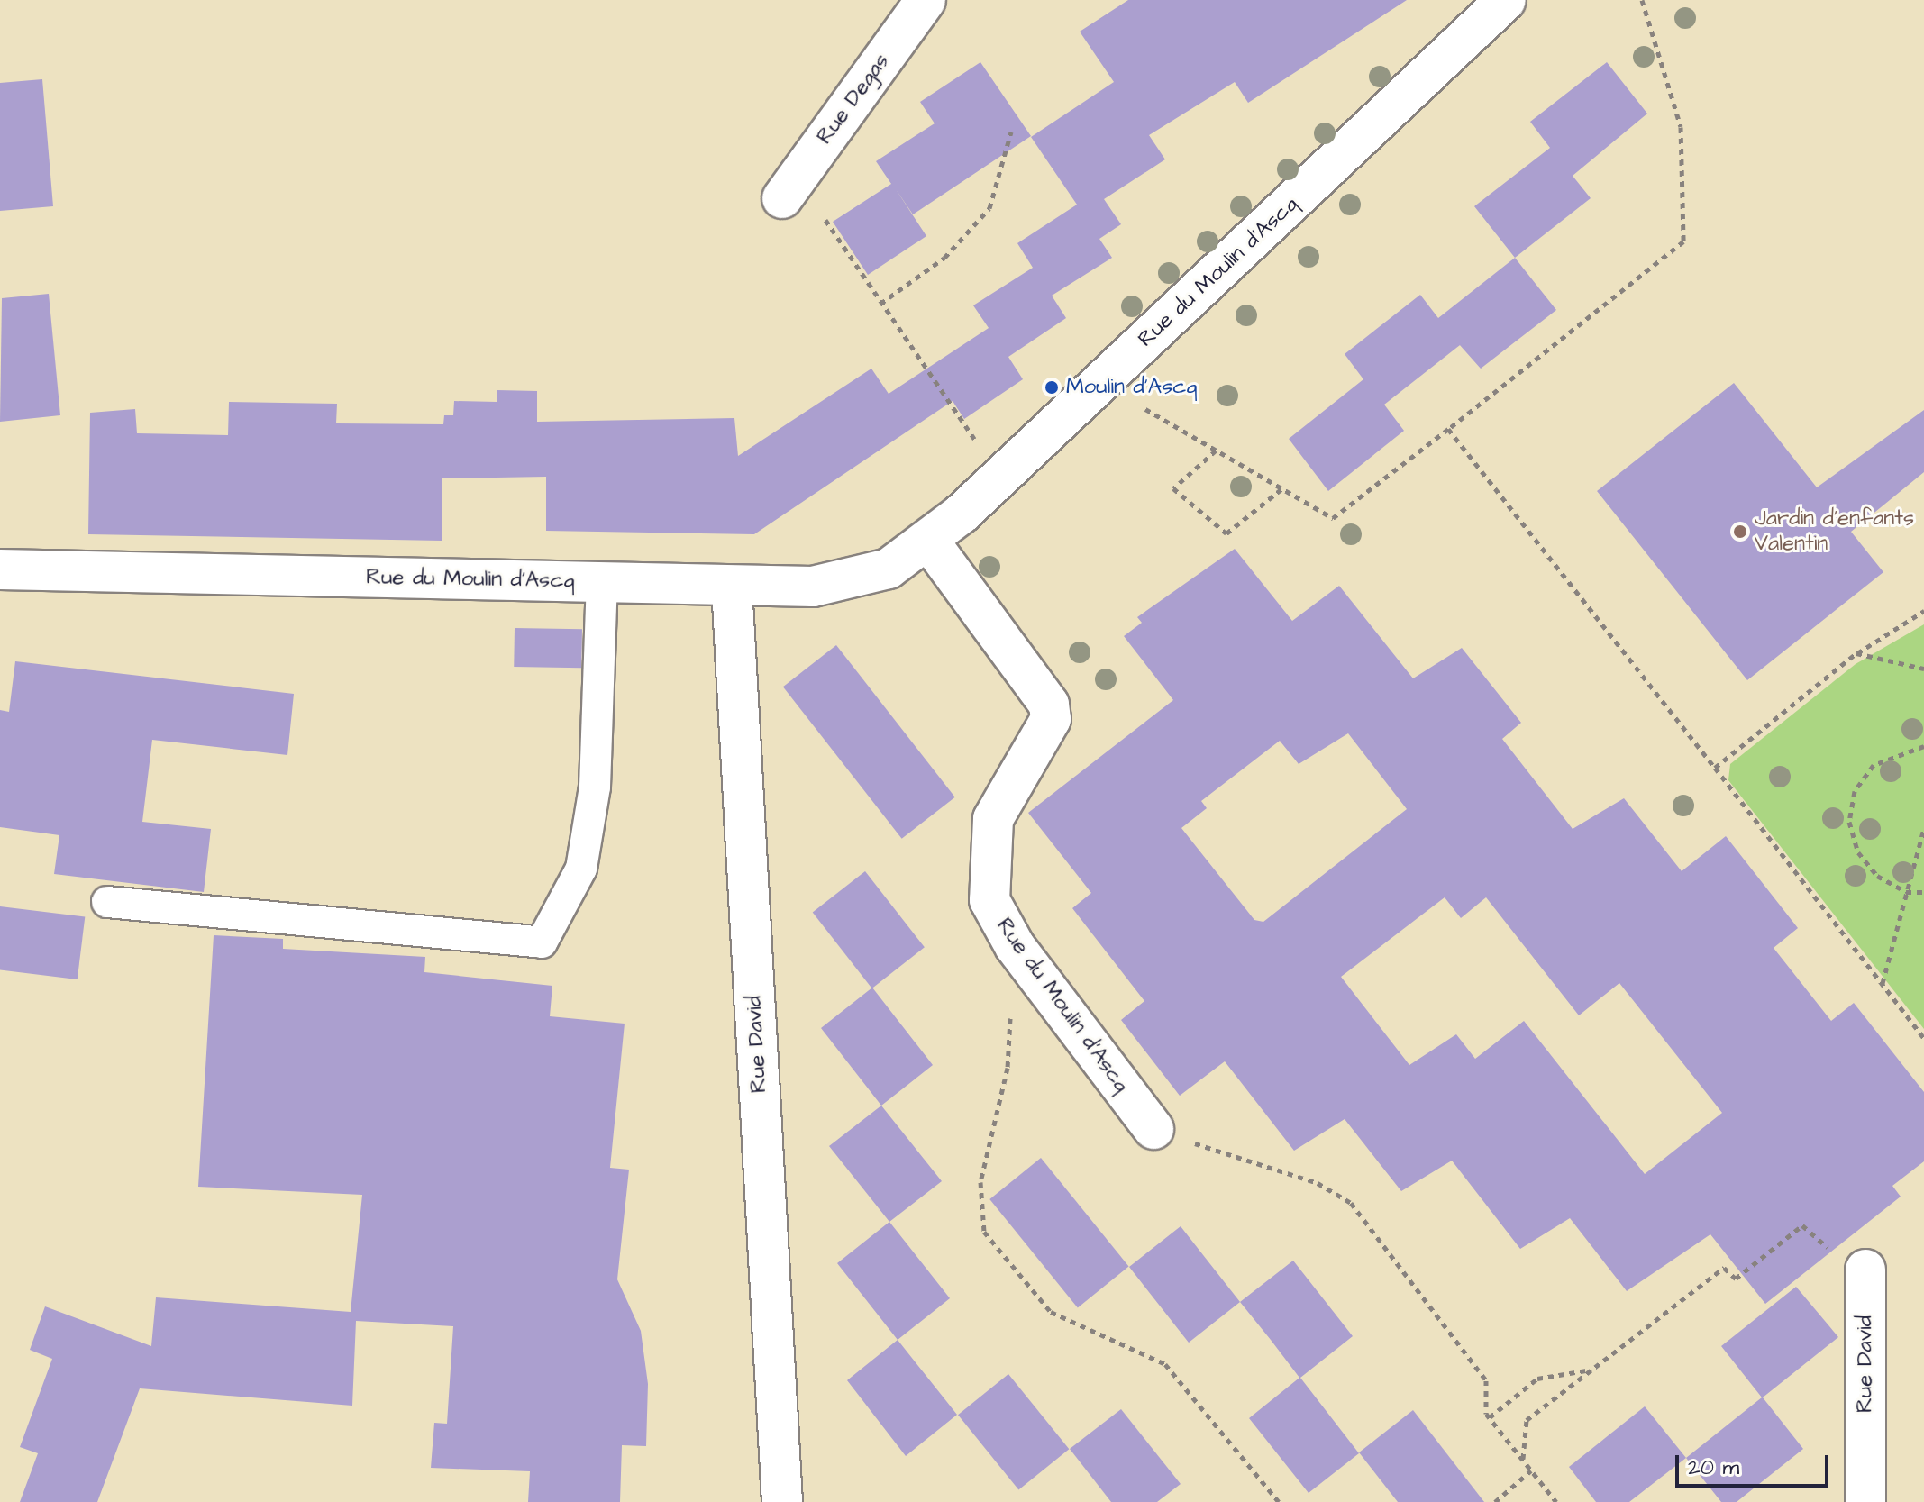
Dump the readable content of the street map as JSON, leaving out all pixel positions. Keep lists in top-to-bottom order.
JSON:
{
  "streets": {
    "street": ["Rue Degas", "Rue du Moulin d'Ascq", "Rue David"]
  },
  "crossings": [
    ["Rue du Moulin d'Ascq", "Rue David"]
  ],
  "places": ["Moulin d'Ascq", "Jardin d'enfants Valentin"],
  "scale_bar": "20 m"
}
